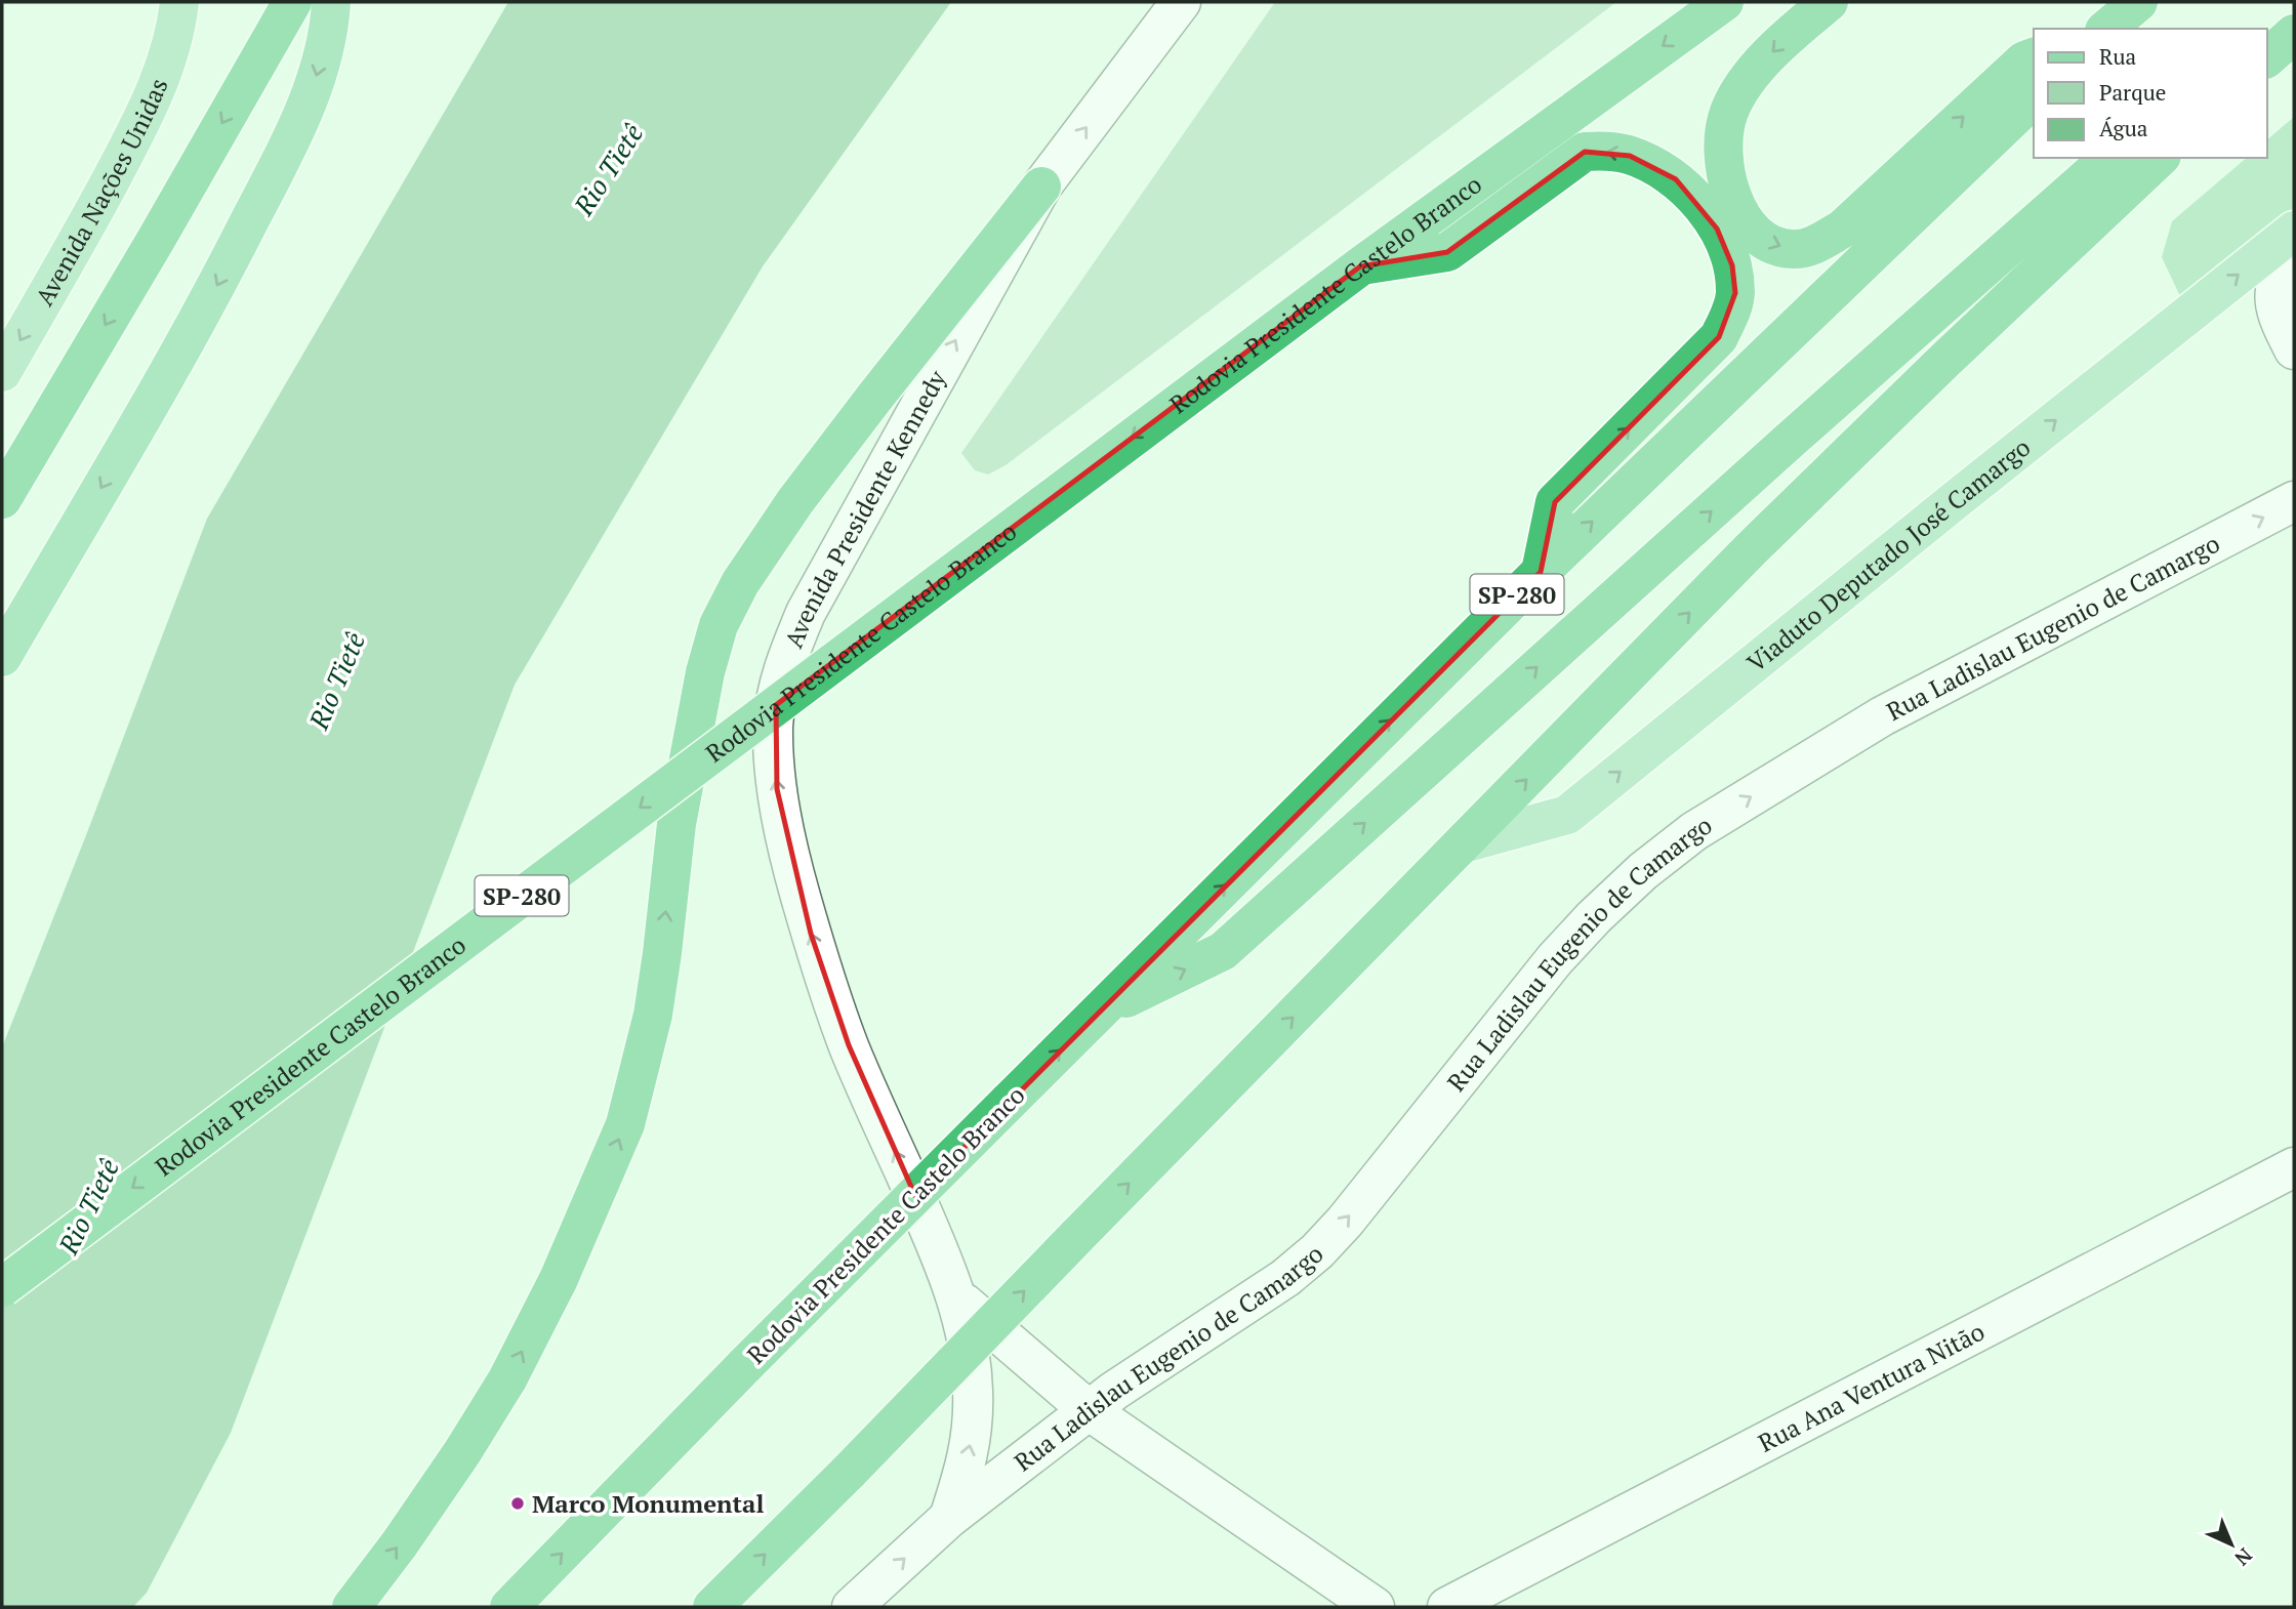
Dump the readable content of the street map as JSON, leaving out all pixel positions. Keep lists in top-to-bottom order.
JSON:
{
  "streets": {
    "highway": ["Rodovia Presidente Castelo Branco", "SP-280"],
    "main road": [
      "Avenida Nações Unidas",
      "Avenida Presidente Kennedy",
      "Viaduto Deputado José Camargo",
      "Rua Ladislau Eugenio de Camargo",
      "Rua Ana Ventura Nitão"
    ]
  },
  "crossings": [
    ["Avenida Presidente Kennedy", "Rua Ladislau Eugenio de Camargo"]
  ],
  "one_way": [
    "Avenida Nações Unidas",
    "Avenida Presidente Kennedy",
    "Viaduto Deputado José Camargo",
    "Rua Ladislau Eugenio de Camargo"
  ],
  "water": ["Rio Tietê"],
  "places": ["Marco Monumental"],
  "legend": ["Rua", "Parque", "Água"],
  "north": "bottom right"
}
